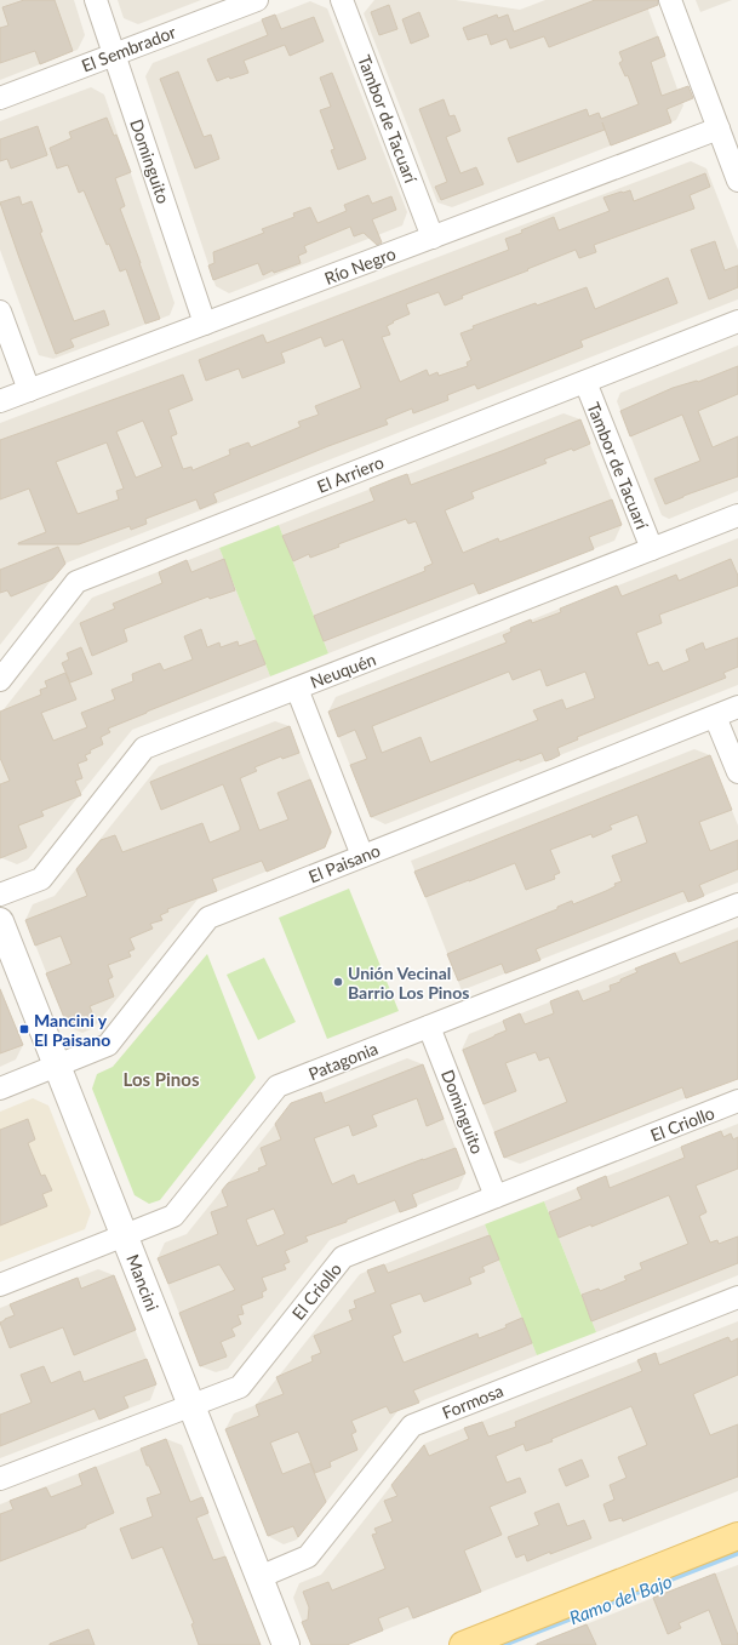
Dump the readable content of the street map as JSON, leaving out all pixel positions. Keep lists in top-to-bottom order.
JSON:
{
  "streets": {
    "street": [
      "El Sembrador",
      "Tambor de Tacuarí",
      "Dominguito",
      "Río Negro",
      "El Arriero",
      "Neuquén",
      "El Paisano",
      "Patagonia",
      "El Criollo",
      "Mancini",
      "Formosa"
    ]
  },
  "crossings": [
    ["El Sembrador", "Dominguito"],
    ["Tambor de Tacuarí", "Río Negro"],
    ["Tambor de Tacuarí", "El Arriero"],
    ["Tambor de Tacuarí", "Neuquén"],
    ["Dominguito", "Río Negro"],
    ["Dominguito", "Patagonia"],
    ["Dominguito", "El Criollo"],
    ["El Paisano", "Mancini"],
    ["Patagonia", "Mancini"],
    ["El Criollo", "Mancini"],
    ["Mancini", "Formosa"]
  ],
  "districts": ["Los Pinos"],
  "water": ["Ramo del Bajo"],
  "places": {
    "other": ["Unión Vecinal Barrio Los Pinos"],
    "transit": ["Mancini y El Paisano"]
  }
}
